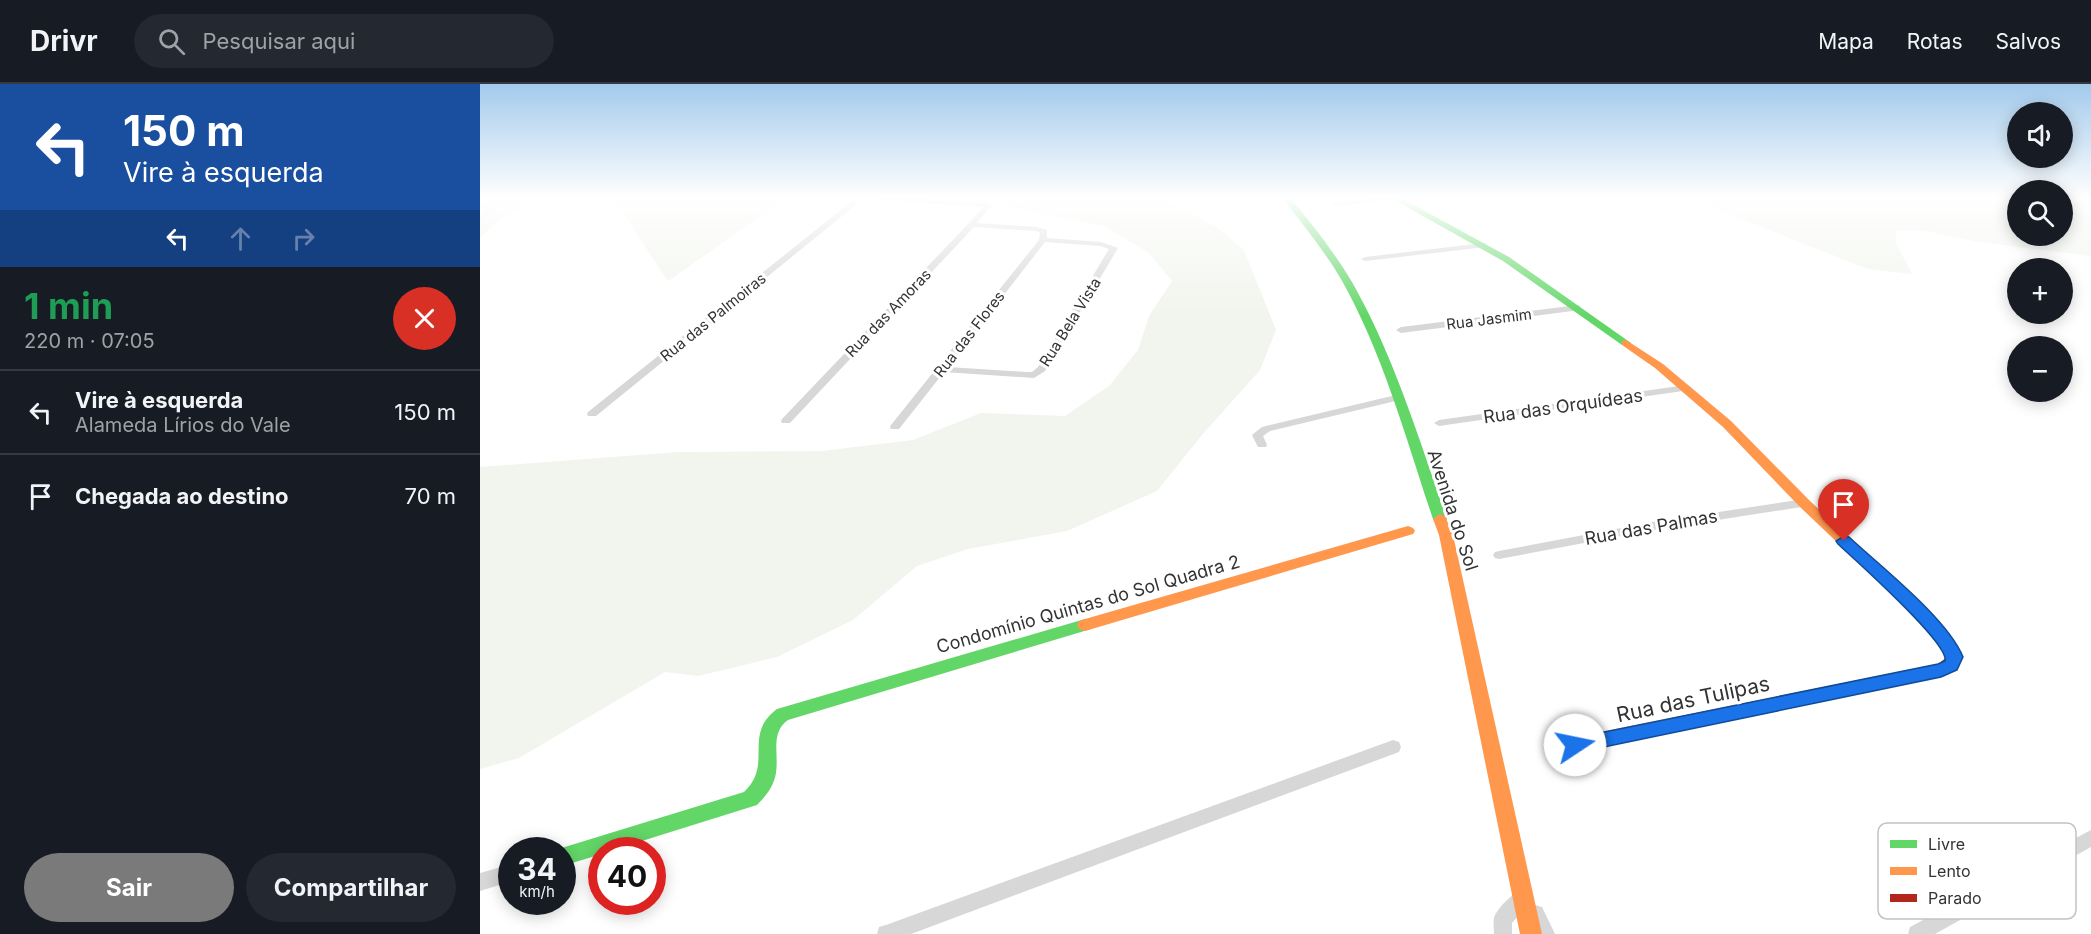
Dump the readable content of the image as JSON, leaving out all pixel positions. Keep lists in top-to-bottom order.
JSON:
{
  "streets": {
    "street": [
      "Rua das Amoras",
      "Rua das Palmoiras",
      "Rua Jasmim",
      "Rua Bela Vista",
      "Rua das Flores",
      "Rua das Orquídeas",
      "Avenida do Sol",
      "Rua das Palmas",
      "Condomínio Quintas do Sol Quadra 2",
      "Rua das Tulipas"
    ]
  },
  "crossings": [
    ["Rua Bela Vista", "Rua das Flores"],
    ["Rua das Palmas", "Rua das Tulipas"]
  ],
  "legend": ["Livre", "Lento", "Parado"],
  "page": {
    "header": "Drivr",
    "search": "Pesquisar aqui",
    "nav": ["Mapa", "Rotas", "Salvos"],
    "turn": ["150 m", "Vire à esquerda"],
    "map_buttons": ["+", "−"],
    "heading": ["1 min", "220 m · 07:05"],
    "list": [
      {
        "name": "Vire à esquerda",
        "note": "Alameda Lírios do Vale",
        "value": "150 m"
      },
      {
        "name": "Chegada ao destino",
        "value": "70 m"
      }
    ],
    "speed": "34 km/h",
    "limit": "40",
    "buttons": ["Sair", "Compartilhar"]
  }
}
